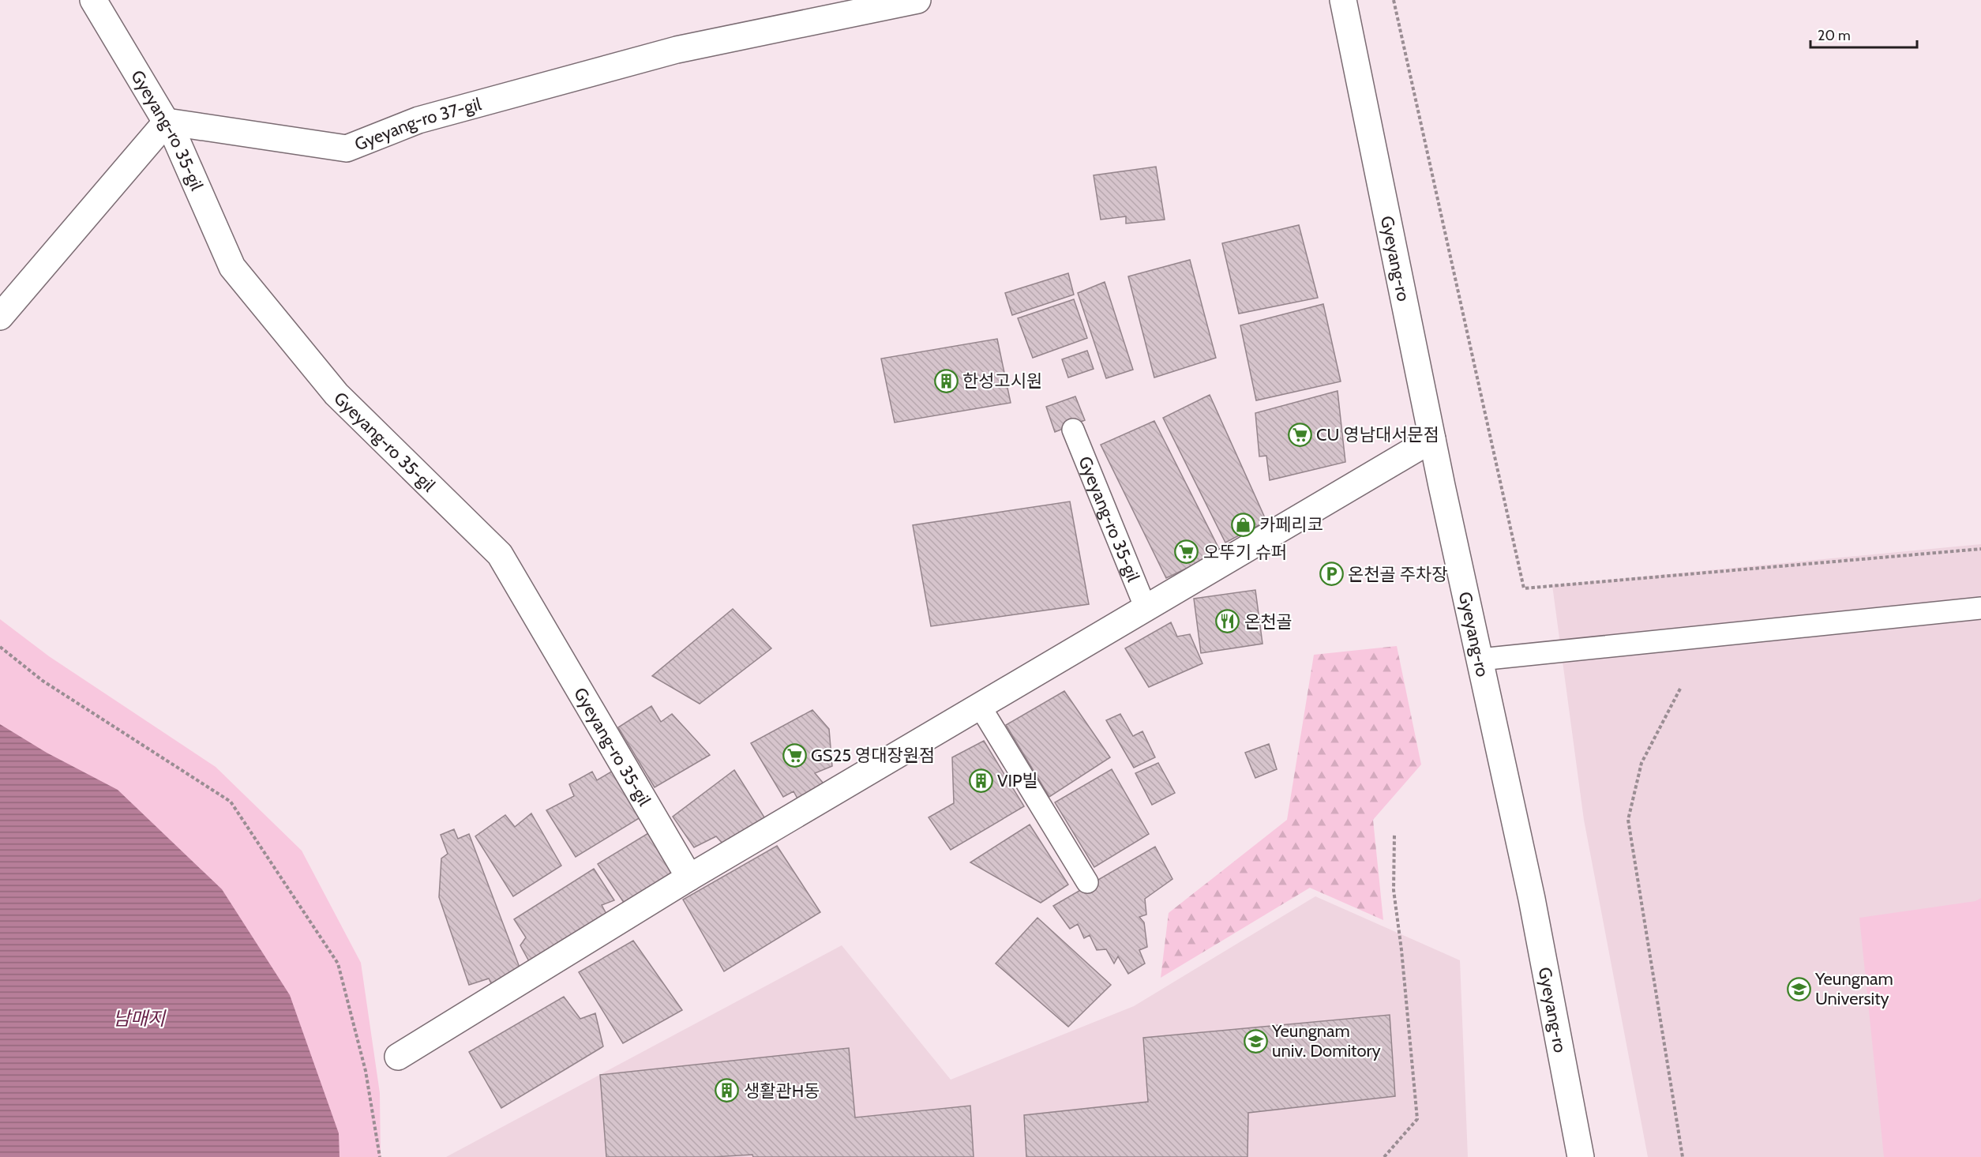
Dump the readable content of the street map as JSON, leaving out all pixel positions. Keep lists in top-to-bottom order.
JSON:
{
  "streets": {
    "street": ["Gyeyang-ro 37-gil", "Gyeyang-ro 35-gil", "Gyeyang-ro"]
  },
  "crossings": [
    ["Gyeyang-ro 37-gil", "Gyeyang-ro 35-gil"]
  ],
  "water": ["남매지"],
  "places": {
    "building": ["한성고시원", "VIP빌", "생활관H동"],
    "supermarket": ["CU 영남대서문점", "오뚜기 슈퍼", "GS25 영대장원점"],
    "shop": ["카페리코"],
    "parking": ["온천골 주차장"],
    "restaurant": ["온천골"],
    "school or university": ["Yeungnam University", "Yeungnam univ. Domitory"]
  },
  "scale_bar": "20 m"
}
